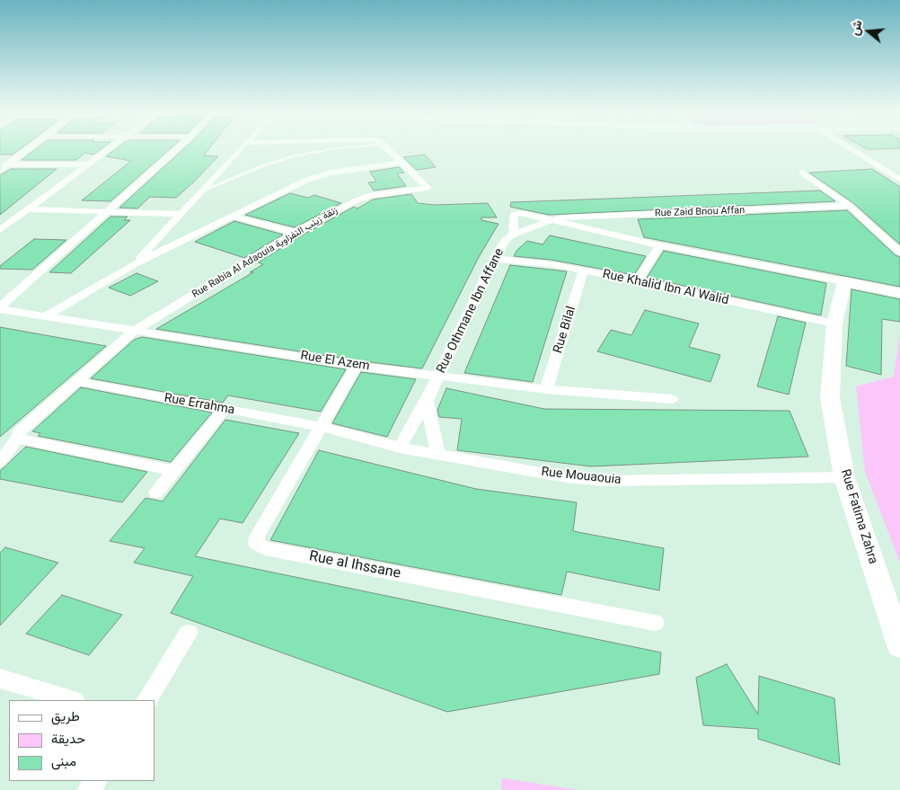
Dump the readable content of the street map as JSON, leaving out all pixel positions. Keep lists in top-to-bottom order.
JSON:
{
  "streets": {
    "street": [
      "Rue Zaid Bnou Affan",
      "Rue Rabia Al Adaouia زنقة زينب النفزاوية",
      "Rue Khalid Ibn Al Walid",
      "Rue Othmane Ibn Affane",
      "Rue Bilal",
      "Rue El Azem",
      "Rue Errahma",
      "Rue Mouaouia",
      "Rue Fatima Zahra",
      "Rue al Ihssane"
    ]
  },
  "crossings": [
    ["Rue Rabia Al Adaouia زنقة زينب النفزاوية", "Rue El Azem"],
    ["Rue Rabia Al Adaouia زنقة زينب النفزاوية", "Rue Errahma"],
    ["Rue Khalid Ibn Al Walid", "Rue Othmane Ibn Affane"],
    ["Rue Khalid Ibn Al Walid", "Rue Bilal"],
    ["Rue Khalid Ibn Al Walid", "Rue Fatima Zahra"],
    ["Rue Othmane Ibn Affane", "Rue El Azem"],
    ["Rue Othmane Ibn Affane", "Rue Mouaouia"],
    ["Rue Bilal", "Rue El Azem"],
    ["Rue El Azem", "Rue al Ihssane"],
    ["Rue Errahma", "Rue Mouaouia"],
    ["Rue Errahma", "Rue al Ihssane"],
    ["Rue Mouaouia", "Rue Fatima Zahra"],
    ["Rue Mouaouia", "Rue al Ihssane"]
  ],
  "legend": ["طريق", "حديقة", "مبنى"],
  "north": "left"
}
